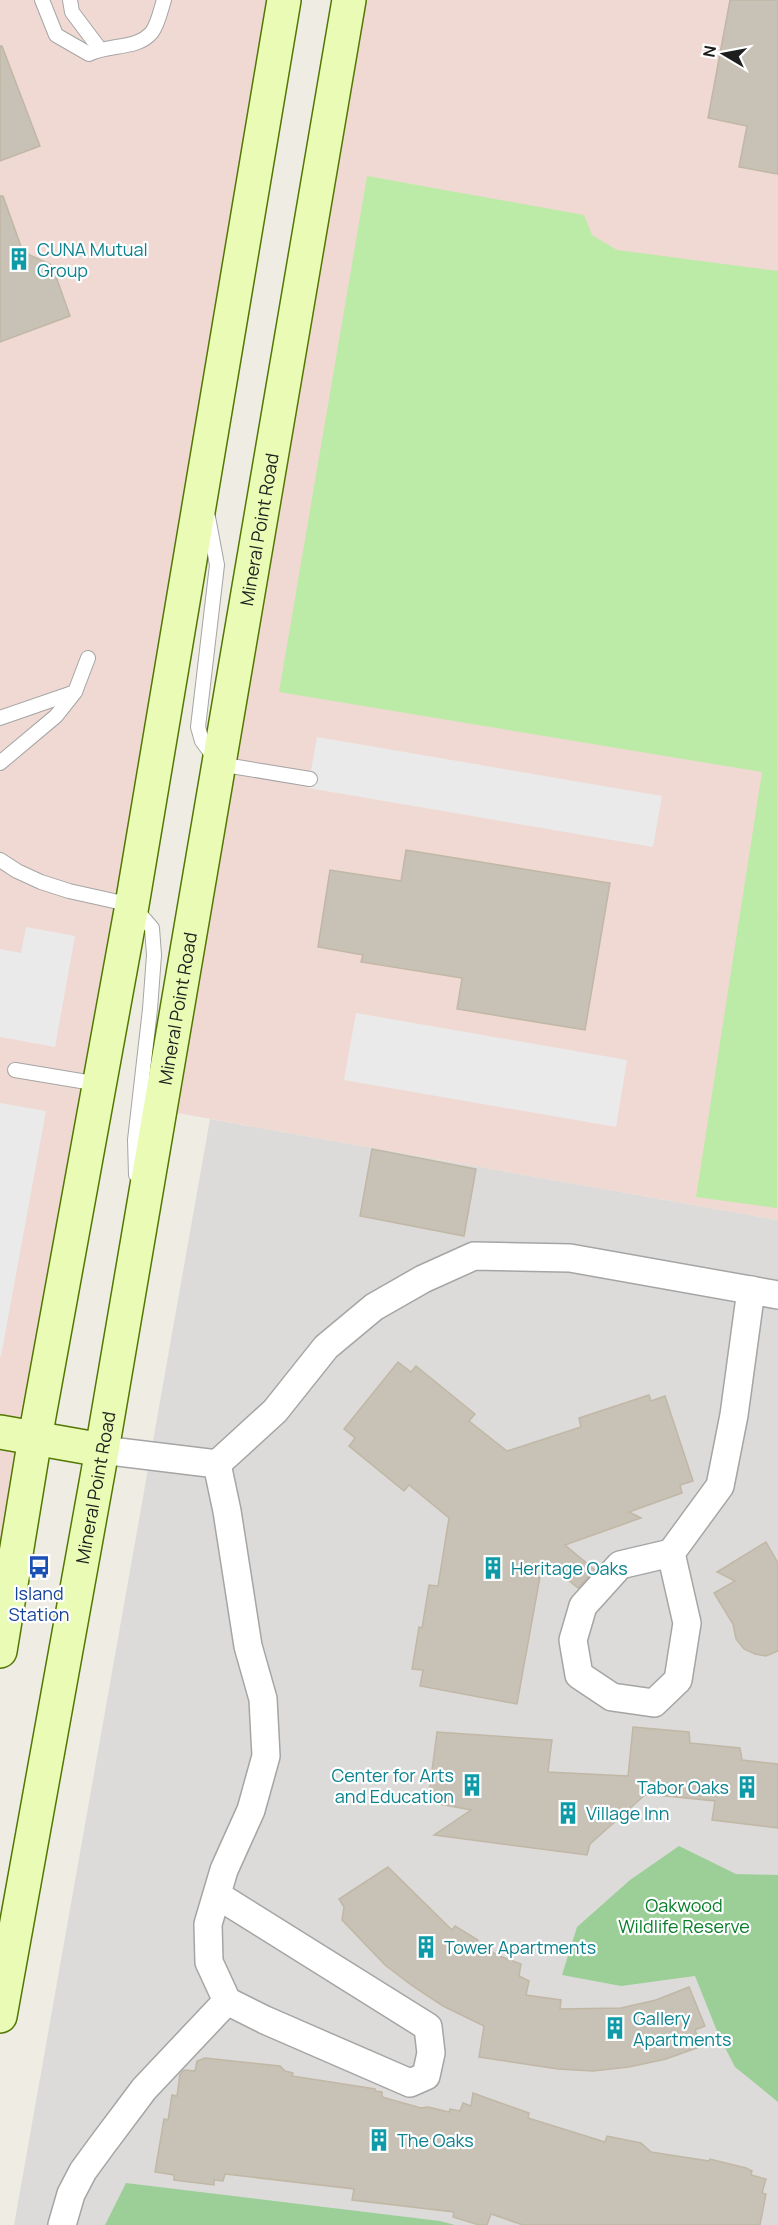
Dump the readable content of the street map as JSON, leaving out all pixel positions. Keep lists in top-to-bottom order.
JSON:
{
  "streets": {
    "main road": ["Mineral Point Road"]
  },
  "parks": ["Oakwood Wildlife Reserve"],
  "places": {
    "building": [
      "CUNA Mutual Group",
      "Heritage Oaks",
      "Center for Arts and Education",
      "Tabor Oaks",
      "Village Inn",
      "Tower Apartments",
      "Gallery Apartments",
      "The Oaks"
    ],
    "bus stop": ["Island Station"]
  },
  "north": "left"
}
